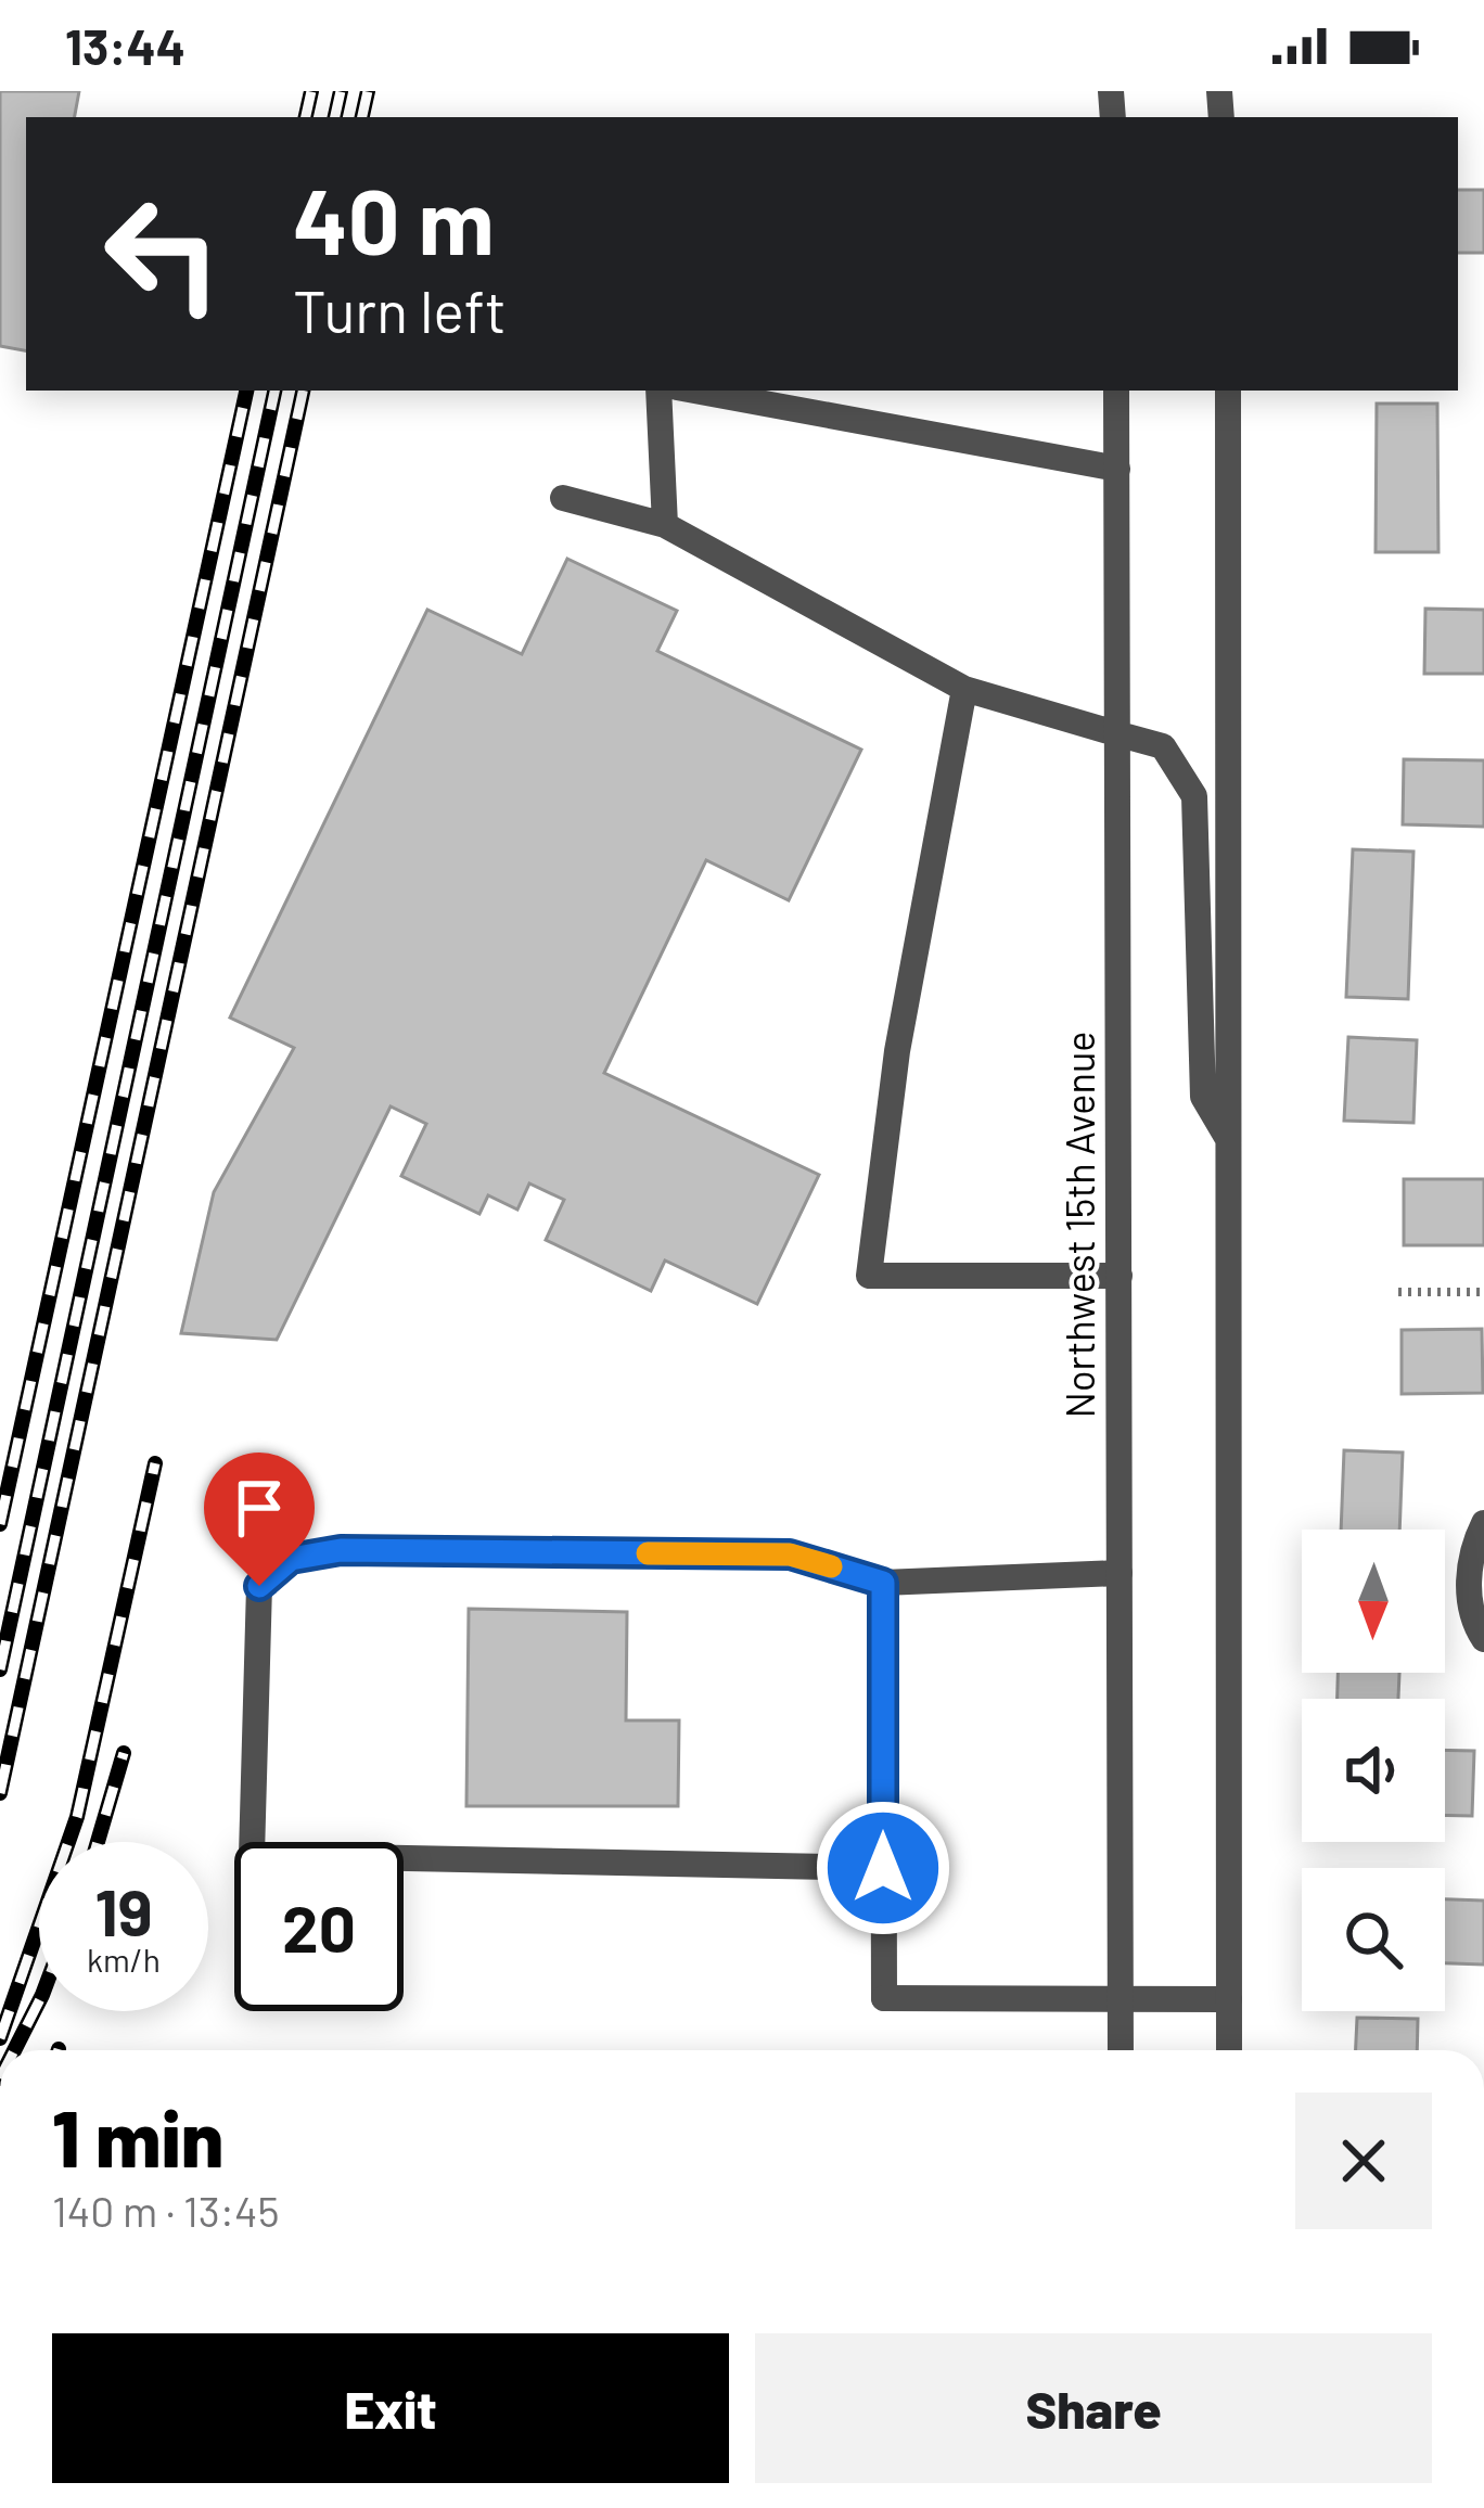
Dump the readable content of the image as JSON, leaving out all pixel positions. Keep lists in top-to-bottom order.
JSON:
{
  "streets": {
    "street": ["Northwest 15th Avenue"]
  },
  "north": "bottom",
  "page": {
    "status": "13:44",
    "turn": ["40 m", "Turn left"],
    "speed": "19 km/h",
    "limit": "20",
    "heading": ["1 min", "140 m · 13:45"],
    "buttons": ["Exit", "Share"]
  }
}
